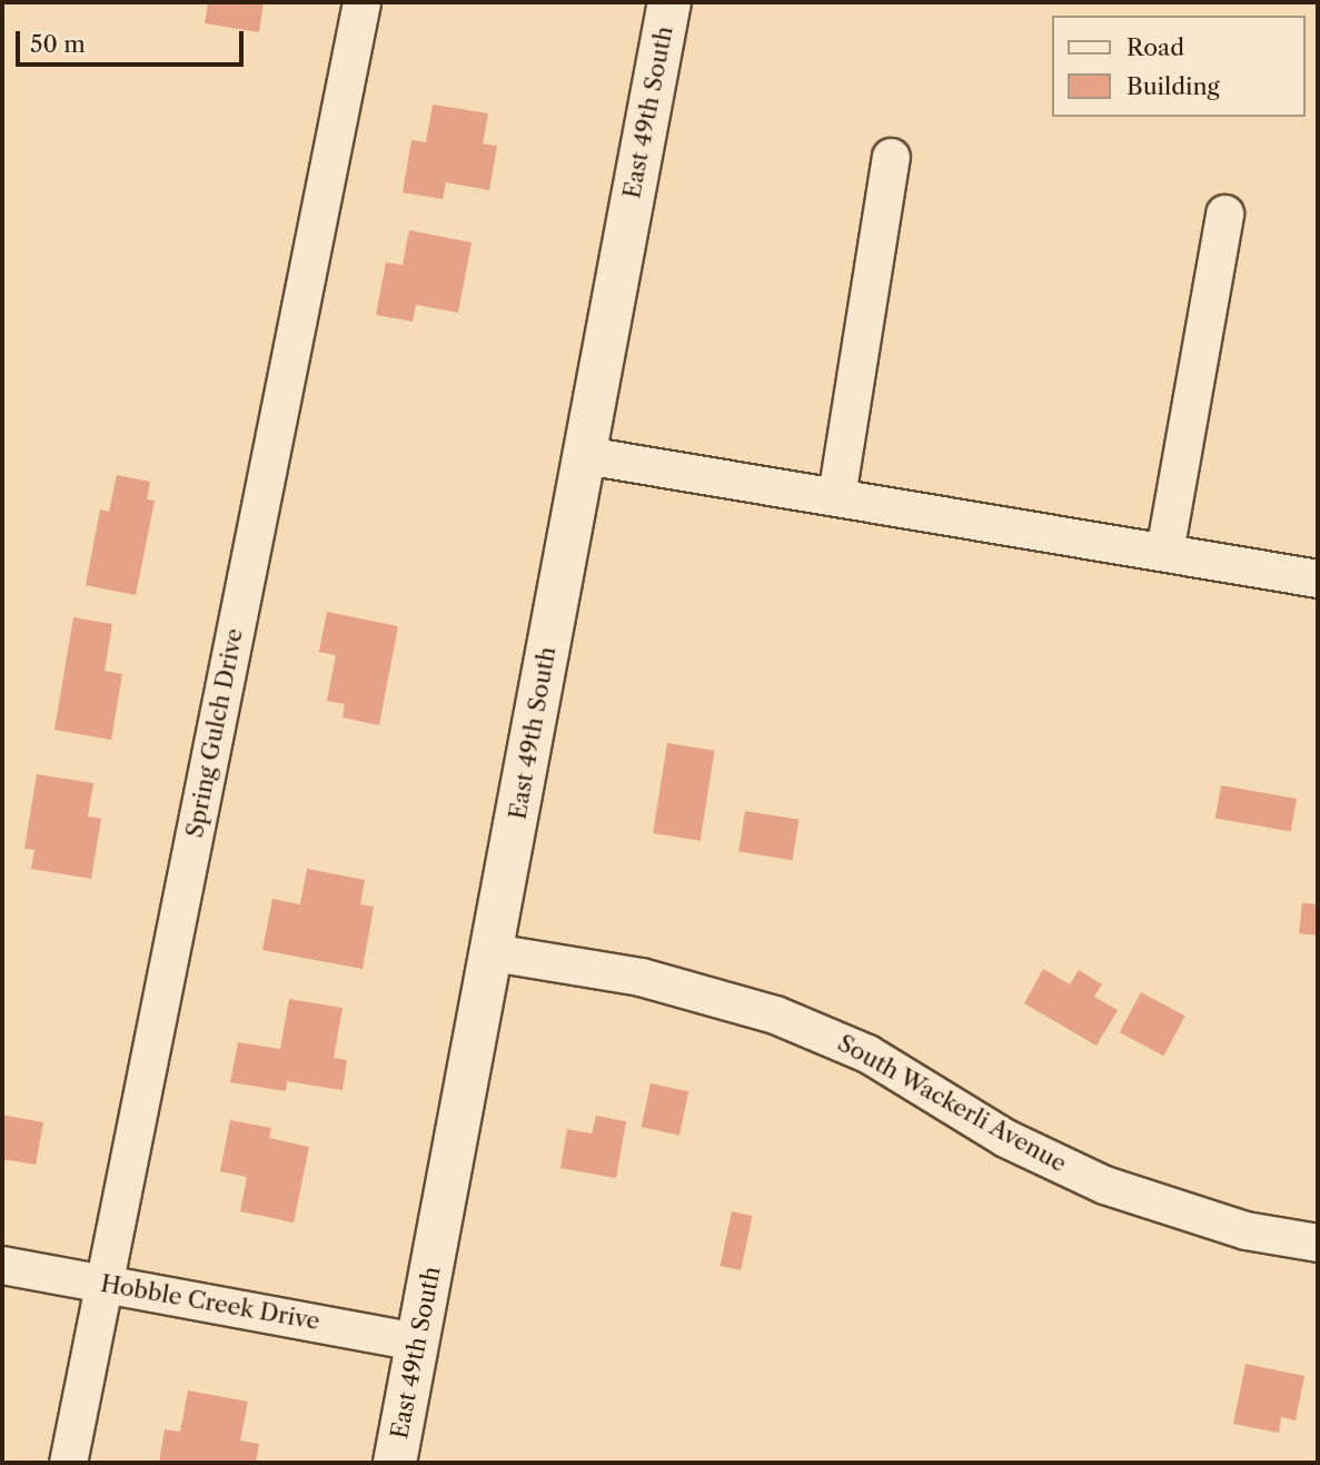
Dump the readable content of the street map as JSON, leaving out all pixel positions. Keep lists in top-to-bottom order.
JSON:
{
  "streets": {
    "street": [
      "East 49th South",
      "Spring Gulch Drive",
      "South Wackerli Avenue",
      "Hobble Creek Drive"
    ]
  },
  "crossings": [
    ["East 49th South", "South Wackerli Avenue"],
    ["East 49th South", "Hobble Creek Drive"],
    ["Spring Gulch Drive", "Hobble Creek Drive"]
  ],
  "legend": ["Road", "Building"],
  "scale_bar": "50 m"
}
